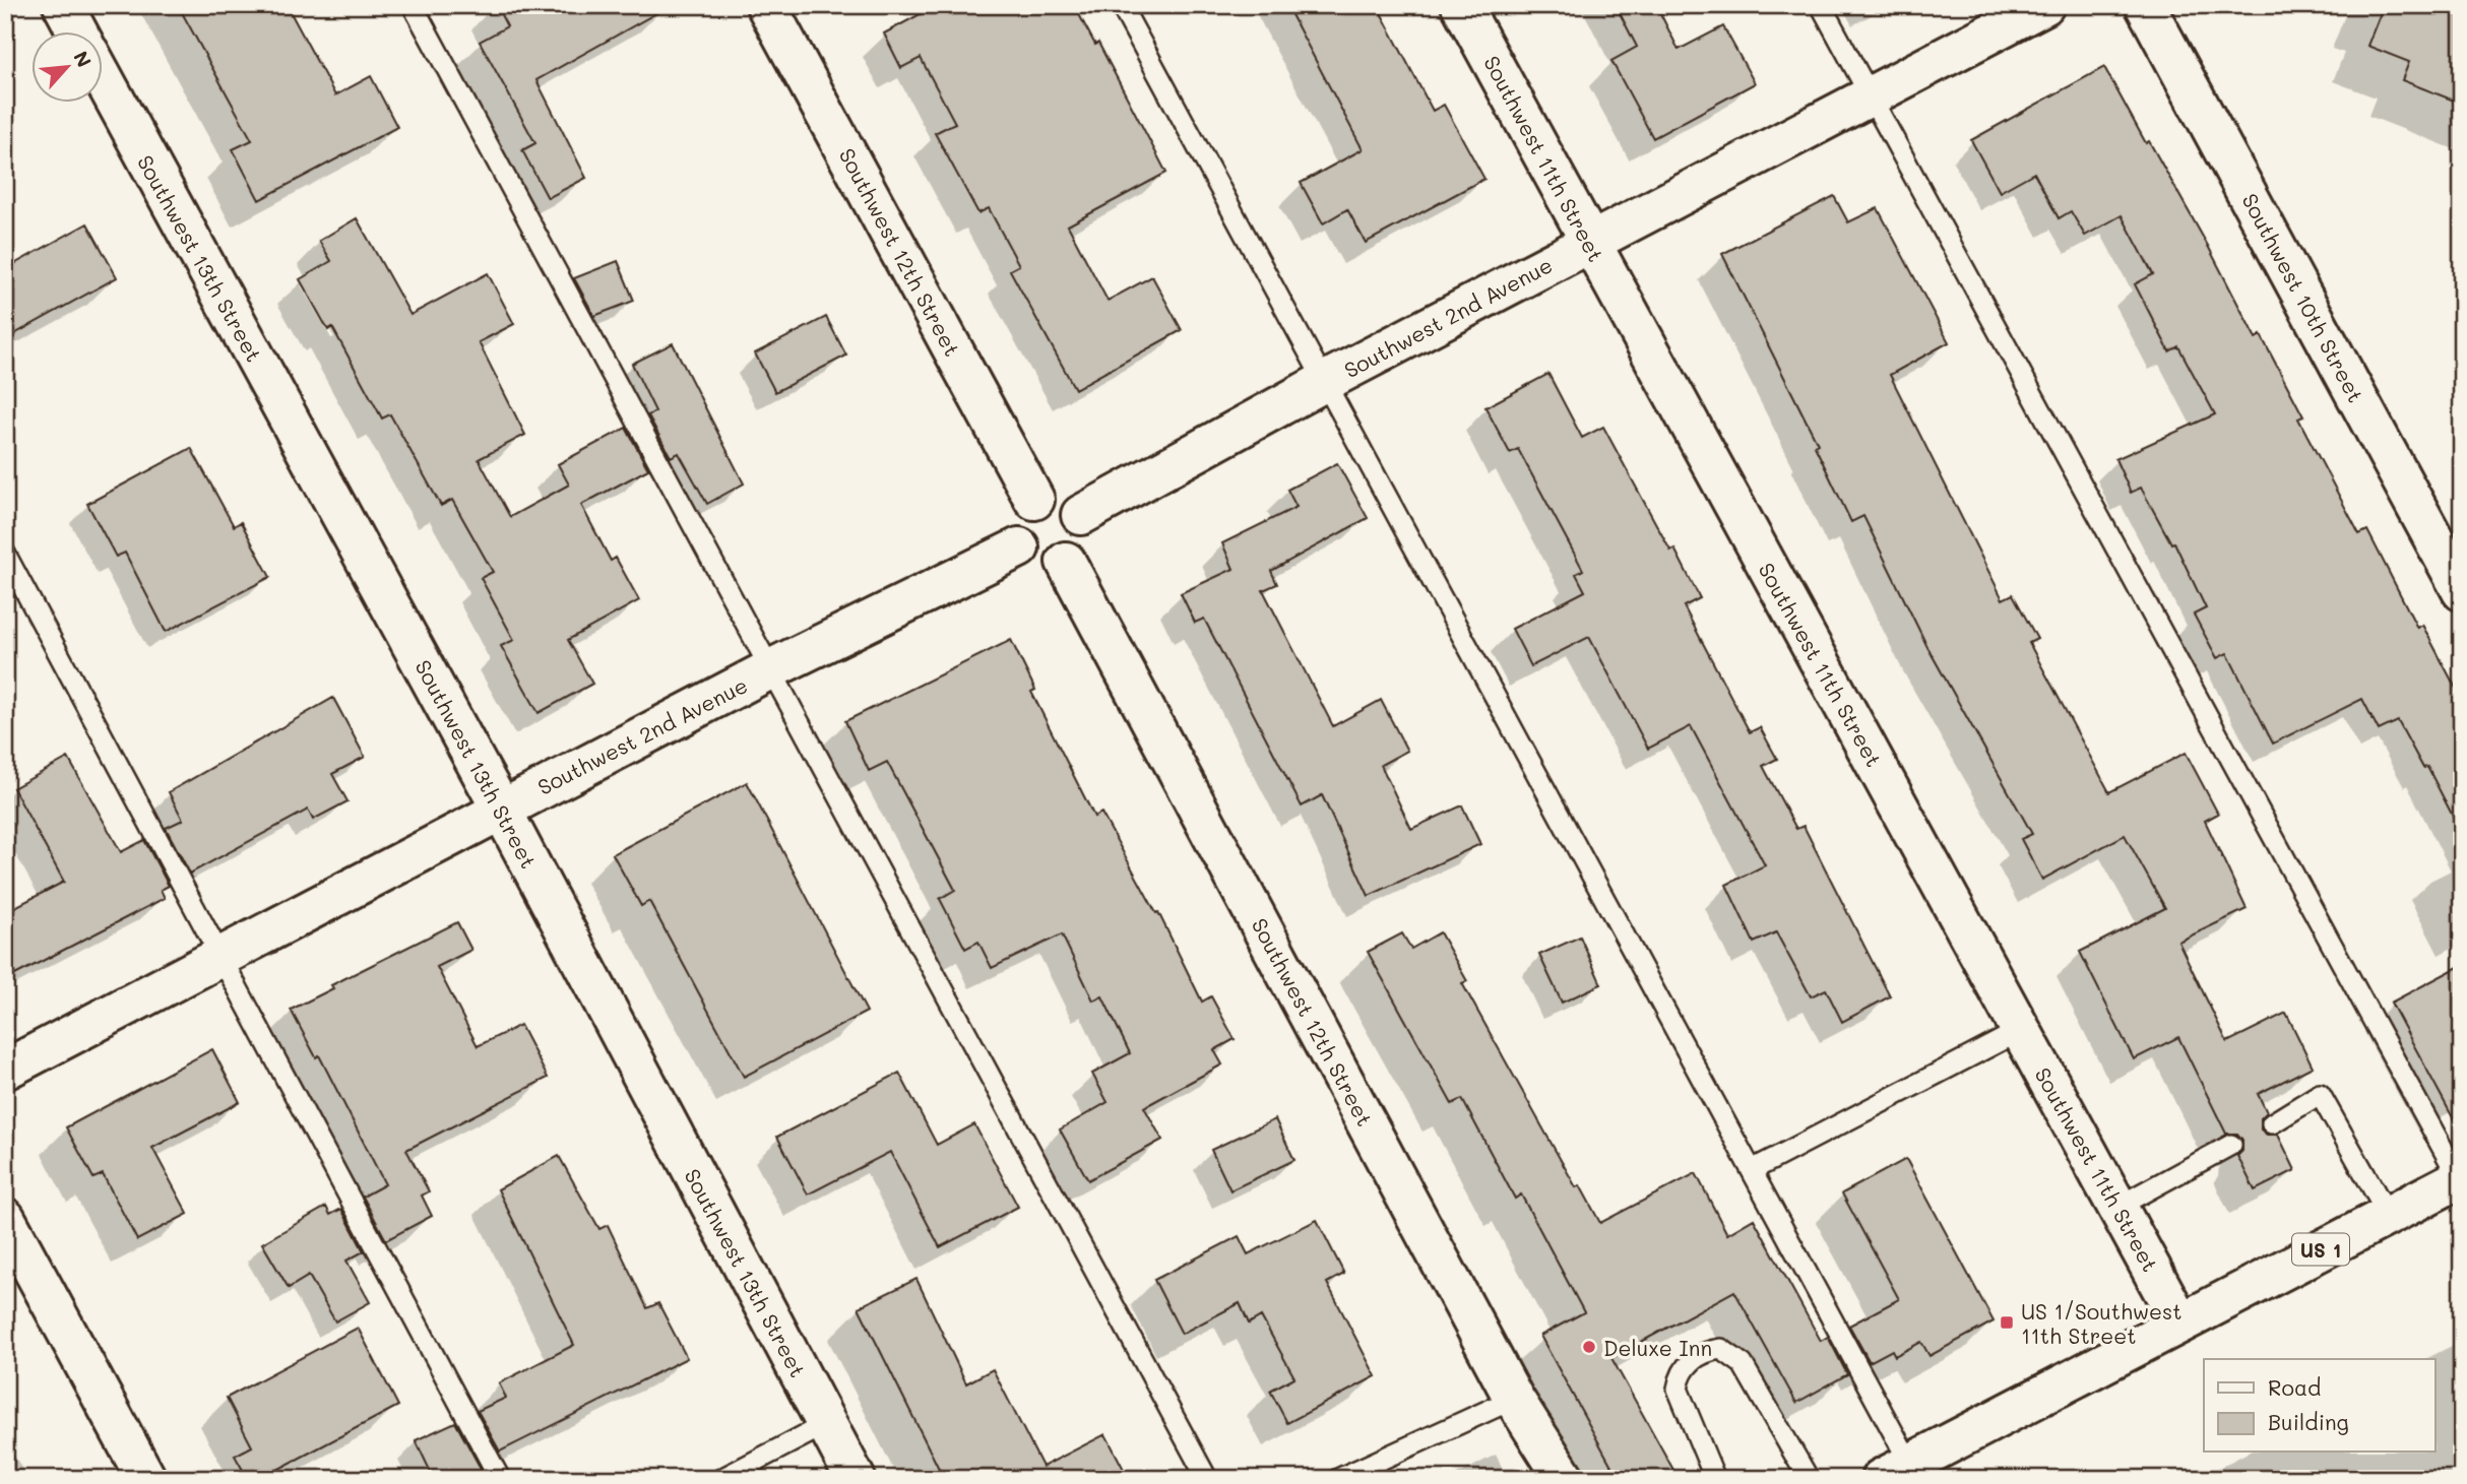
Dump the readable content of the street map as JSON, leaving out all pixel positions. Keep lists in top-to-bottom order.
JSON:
{
  "streets": {
    "street": [
      "Southwest 11th Street",
      "Southwest 12th Street",
      "Southwest 13th Street",
      "Southwest 10th Street",
      "Southwest 2nd Avenue",
      "US 1"
    ]
  },
  "crossings": [
    ["Southwest 11th Street", "Southwest 2nd Avenue"],
    ["Southwest 11th Street", "US 1"],
    ["Southwest 12th Street", "Southwest 2nd Avenue"],
    ["Southwest 13th Street", "Southwest 2nd Avenue"]
  ],
  "places": {
    "transit": ["US 1/Southwest 11th Street"],
    "other": ["Deluxe Inn"]
  },
  "legend": ["Road", "Building"],
  "north": "top right"
}
